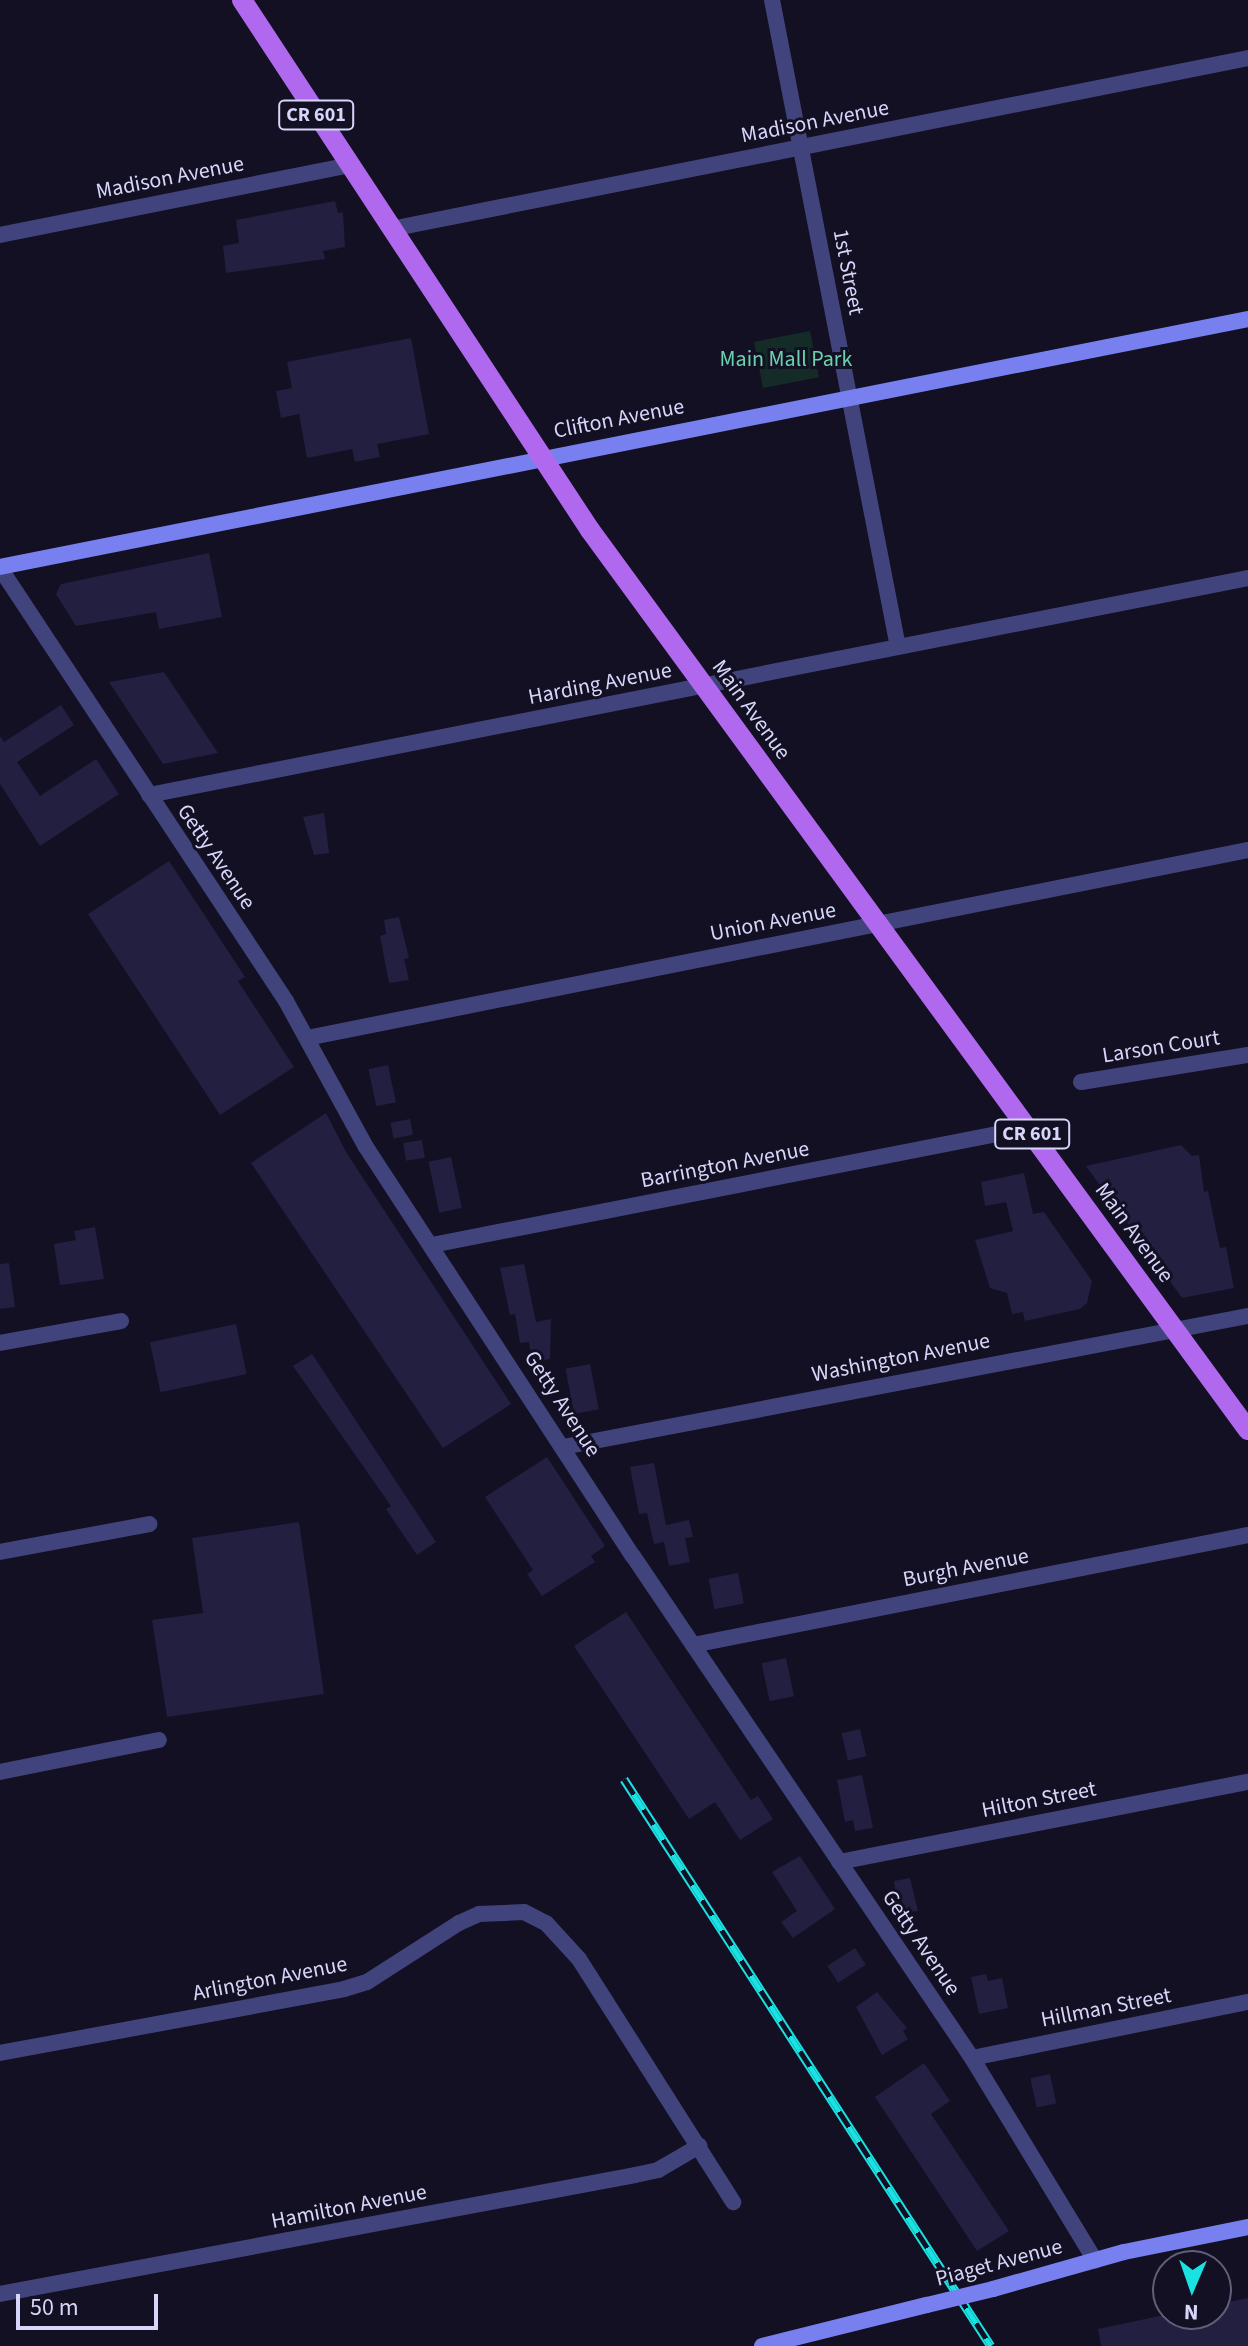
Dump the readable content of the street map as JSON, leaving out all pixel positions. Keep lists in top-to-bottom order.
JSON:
{
  "streets": {
    "main road": [
      "CR 601",
      "Clifton Avenue",
      "Main Avenue",
      "Piaget Avenue"
    ],
    "street": [
      "Madison Avenue",
      "1st Street",
      "Harding Avenue",
      "Getty Avenue",
      "Union Avenue",
      "Larson Court",
      "Barrington Avenue",
      "Washington Avenue",
      "Burgh Avenue",
      "Hilton Street",
      "Arlington Avenue",
      "Hillman Street",
      "Hamilton Avenue"
    ]
  },
  "crossings": [
    ["Madison Avenue", "1st Street"],
    ["Madison Avenue", "Main Avenue"],
    ["1st Street", "Clifton Avenue"],
    ["1st Street", "Harding Avenue"],
    ["Clifton Avenue", "Main Avenue"],
    ["Clifton Avenue", "Getty Avenue"],
    ["Harding Avenue", "Main Avenue"],
    ["Harding Avenue", "Getty Avenue"],
    ["Main Avenue", "Union Avenue"],
    ["Main Avenue", "Barrington Avenue"],
    ["Main Avenue", "Washington Avenue"],
    ["Getty Avenue", "Union Avenue"],
    ["Getty Avenue", "Barrington Avenue"],
    ["Getty Avenue", "Washington Avenue"],
    ["Getty Avenue", "Burgh Avenue"],
    ["Getty Avenue", "Hilton Street"],
    ["Getty Avenue", "Hillman Street"],
    ["Getty Avenue", "Piaget Avenue"],
    ["Arlington Avenue", "Hamilton Avenue"]
  ],
  "parks": ["Main Mall Park"],
  "scale_bar": "50 m",
  "north": "bottom"
}
